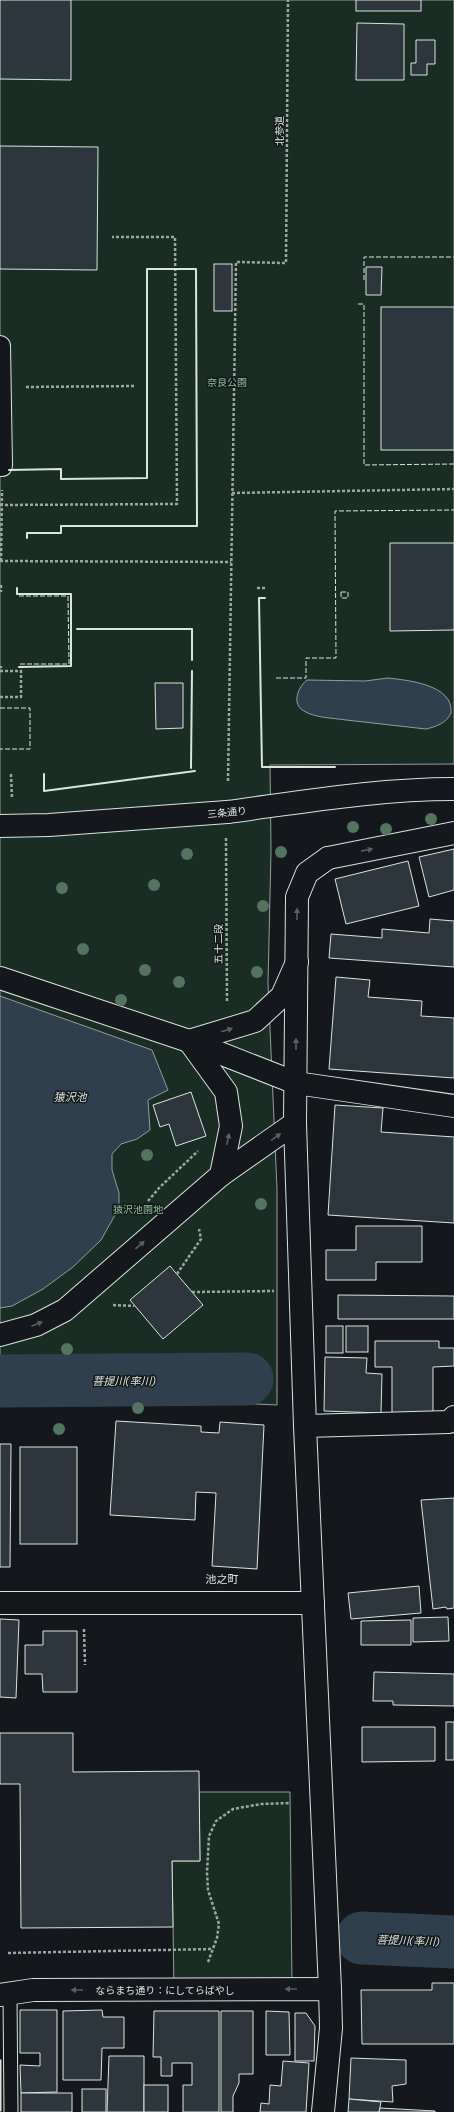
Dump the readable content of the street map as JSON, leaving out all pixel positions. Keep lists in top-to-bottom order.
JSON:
{
  "streets": {
    "street": ["三条通り", "ならまち通り：にしてらばやし"],
    "path": ["北参道", "五十二段"]
  },
  "crossings": [
    ["三条通り", "五十二段"]
  ],
  "one_way": ["ならまち通り：にしてらばやし"],
  "districts": ["池之町"],
  "water": ["猿沢池", "菩提川(率川)"],
  "parks": ["奈良公園", "猿沢池園地"]
}
